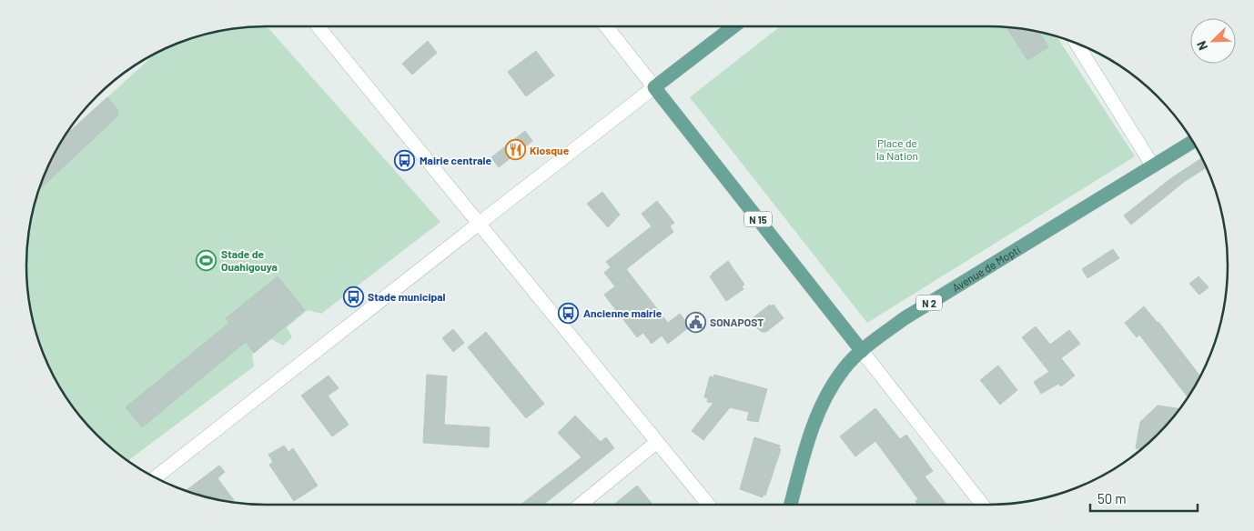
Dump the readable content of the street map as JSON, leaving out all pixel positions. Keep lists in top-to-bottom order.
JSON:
{
  "streets": {
    "main road": ["N 15", "Avenue de Mopti", "N 2"]
  },
  "crossings": [
    ["N 15", "Avenue de Mopti"]
  ],
  "parks": ["Place de la Nation"],
  "places": {
    "restaurant": ["Kiosque"],
    "bus stop": ["Mairie centrale", "Stade municipal", "Ancienne mairie"],
    "sports": ["Stade de Ouahigouya"],
    "public building": ["SONAPOST"]
  },
  "scale_bar": "50 m",
  "north": "bottom left"
}
